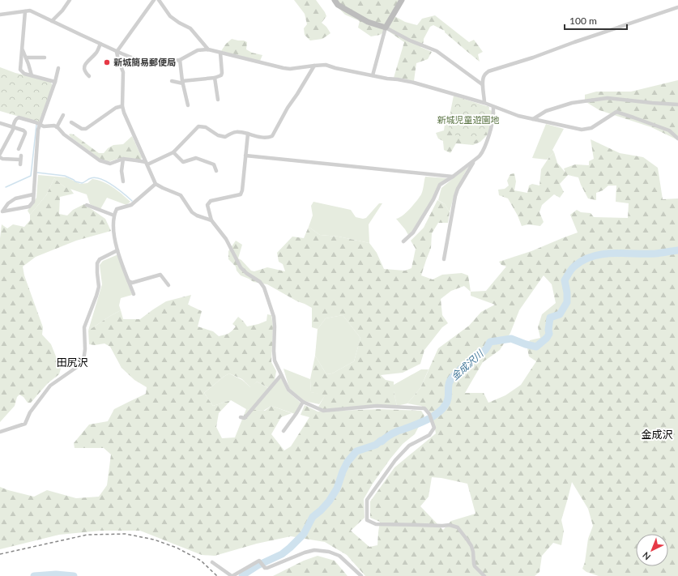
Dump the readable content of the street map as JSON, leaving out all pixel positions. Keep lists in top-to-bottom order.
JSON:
{
  "districts": ["田尻沢", "金成沢"],
  "water": ["金成沢川"],
  "parks": ["新城児童遊園地"],
  "places": ["新城簡易郵便局"],
  "scale_bar": "100 m",
  "north": "bottom left"
}
